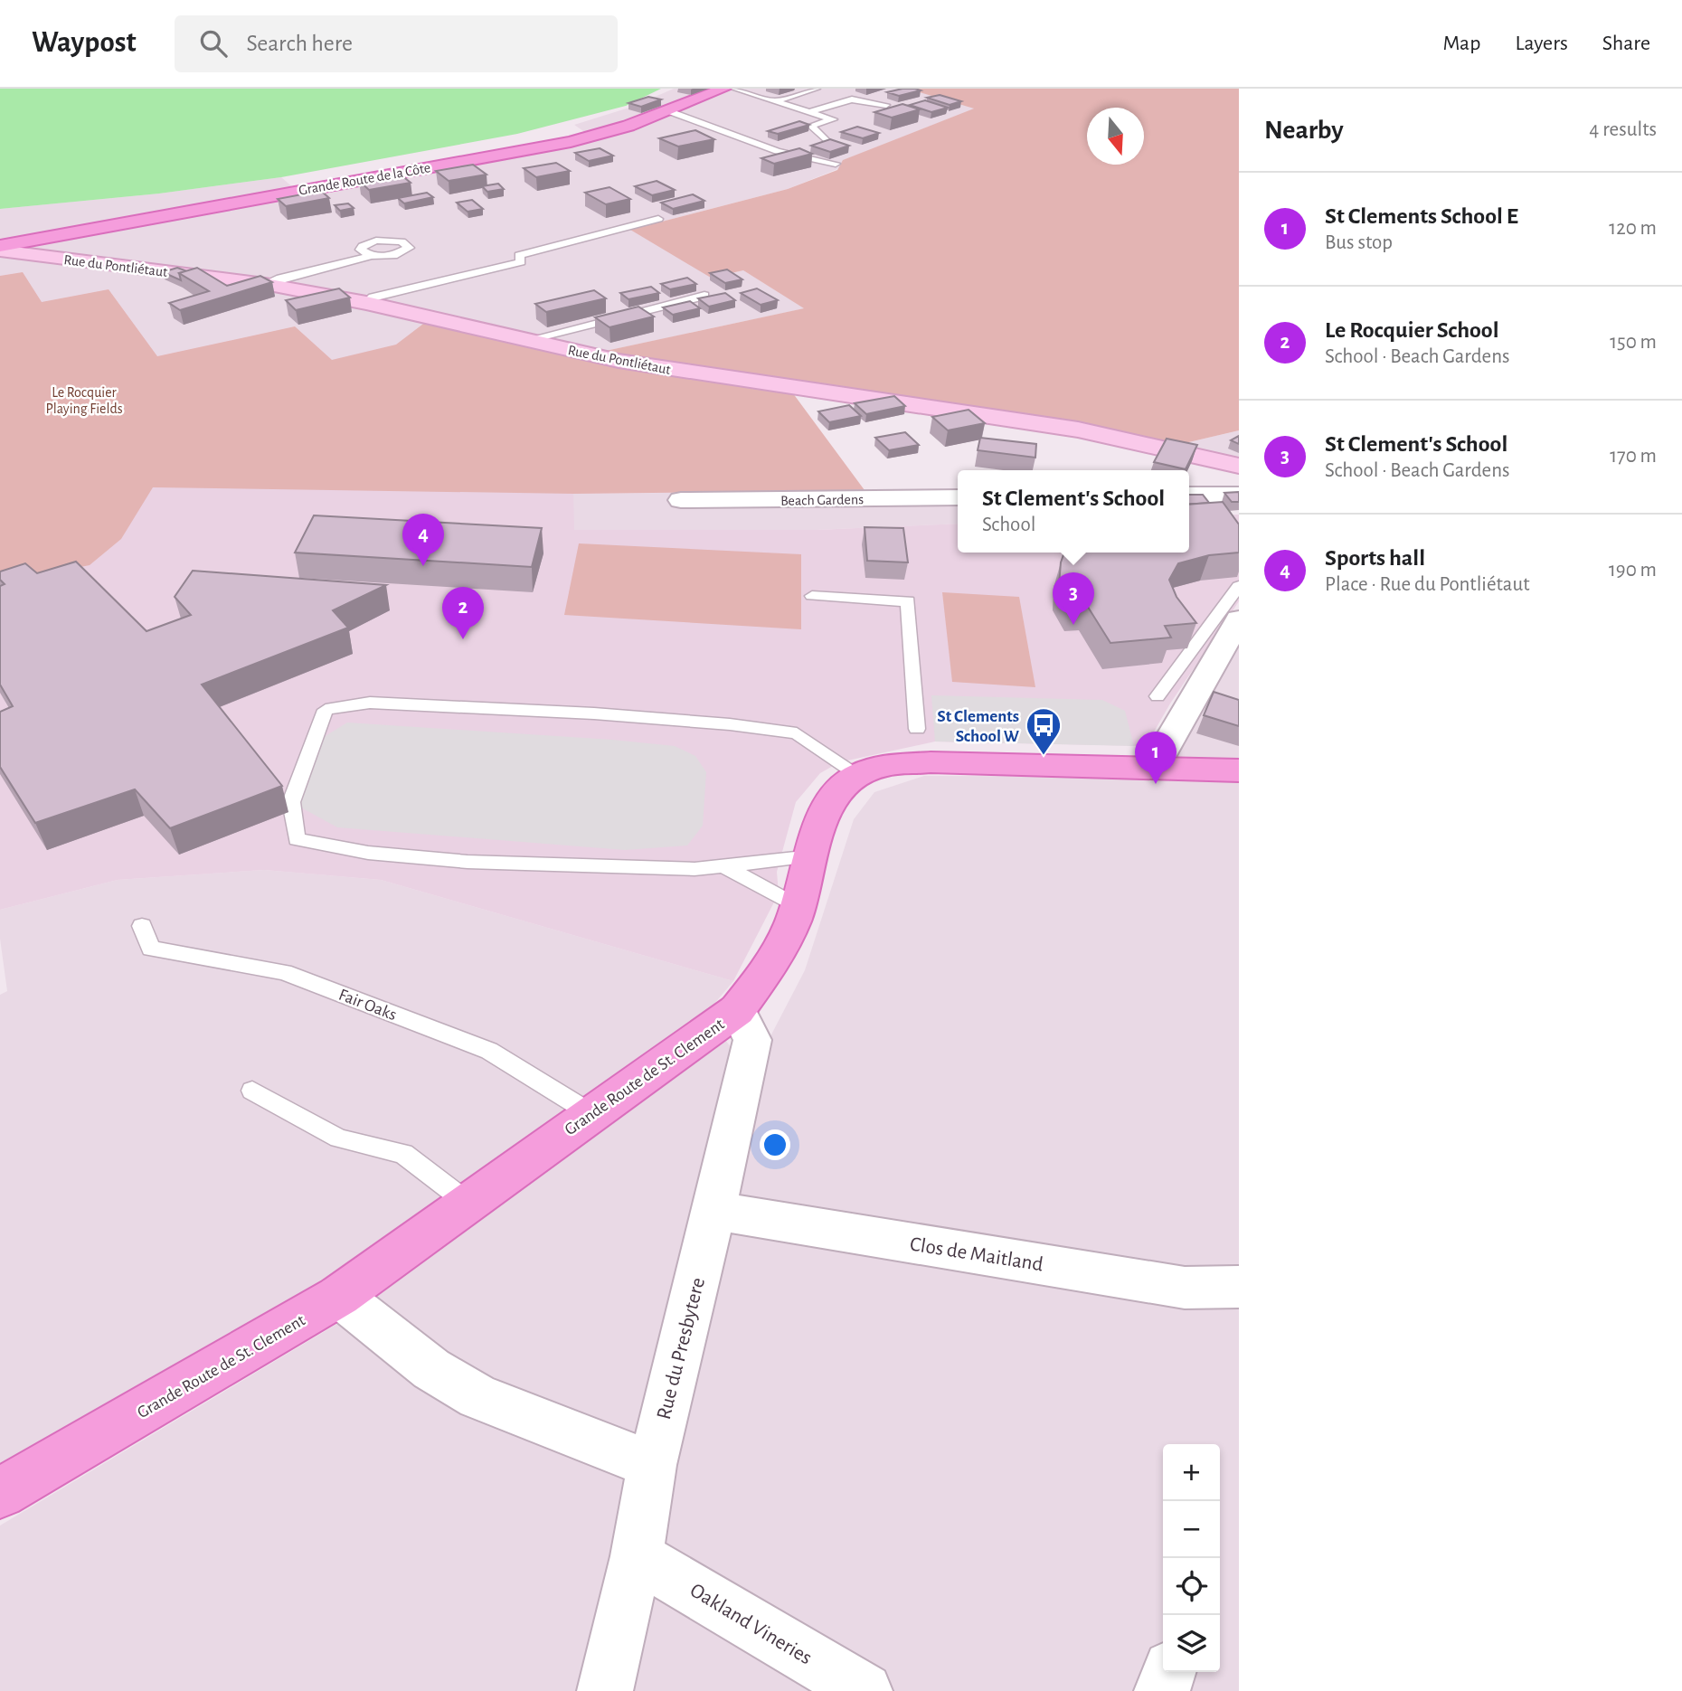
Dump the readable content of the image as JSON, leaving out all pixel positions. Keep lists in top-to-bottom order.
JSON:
{
  "streets": {
    "main road": ["Grande Route de la Côte", "Rue du Pontliétaut", "Grande Route de St. Clement"],
    "street": [
      "Beach Gardens",
      "Clos de Maitland",
      "Rue du Presbytere",
      "Oakland Vineries"
    ],
    "lane": ["Fair Oaks"]
  },
  "crossings": [
    ["Grande Route de la Côte", "Rue du Pontliétaut"],
    ["Fair Oaks", "Grande Route de St. Clement"],
    ["Grande Route de St. Clement", "Rue du Presbytere"],
    ["Clos de Maitland", "Rue du Presbytere"],
    ["Rue du Presbytere", "Oakland Vineries"]
  ],
  "parks": ["Le Rocquier Playing Fields"],
  "places": {
    "bus stop": ["St Clements School W"]
  },
  "north": "bottom",
  "page": {
    "header": "Waypost",
    "search": "Search here",
    "nav": ["Map", "Layers", "Share"],
    "heading": ["Nearby", "4 results"],
    "list": [
      {
        "mark": "1",
        "name": "St Clements School E",
        "note": "Bus stop",
        "value": "120 m"
      },
      {
        "mark": "2",
        "name": "Le Rocquier School",
        "note": "School · Beach Gardens",
        "value": "150 m"
      },
      {
        "mark": "3",
        "name": "St Clement's School",
        "note": "School · Beach Gardens",
        "value": "170 m"
      },
      {
        "mark": "4",
        "name": "Sports hall",
        "note": "Place · Rue du Pontliétaut",
        "value": "190 m"
      }
    ],
    "popup": ["St Clement's School", "School"],
    "pins": [
      "4",
      "3",
      "2",
      "1"
    ],
    "map_buttons": ["+", "−"]
  }
}
